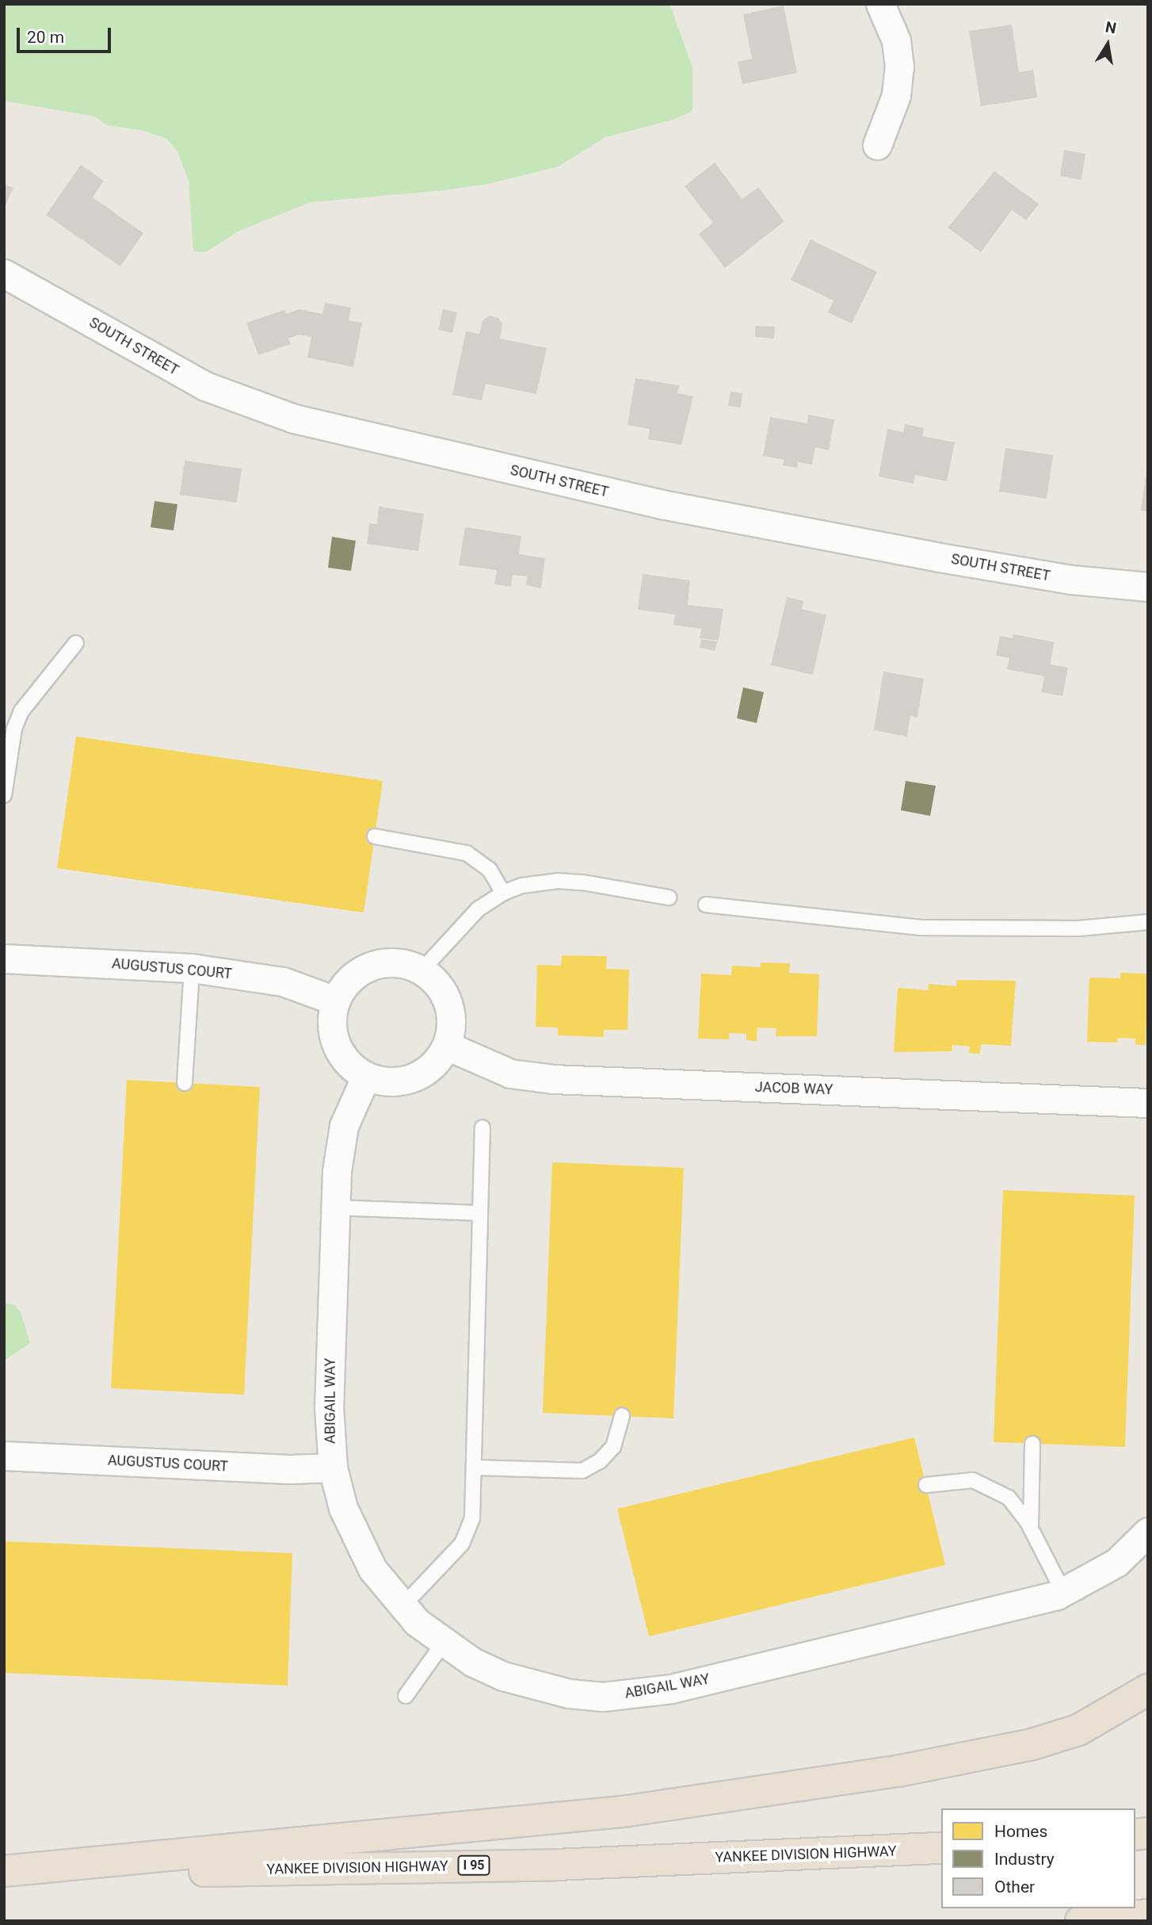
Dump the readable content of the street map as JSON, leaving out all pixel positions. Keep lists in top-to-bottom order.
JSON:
{
  "streets": {
    "highway": ["YANKEE DIVISION HIGHWAY", "I 95"],
    "street": [
      "SOUTH STREET",
      "AUGUSTUS COURT",
      "JACOB WAY",
      "ABIGAIL WAY"
    ]
  },
  "crossings": [
    ["AUGUSTUS COURT", "JACOB WAY"],
    ["AUGUSTUS COURT", "ABIGAIL WAY"],
    ["JACOB WAY", "ABIGAIL WAY"]
  ],
  "legend": ["Homes", "Industry", "Other"],
  "scale_bar": "20 m",
  "north": "top"
}
